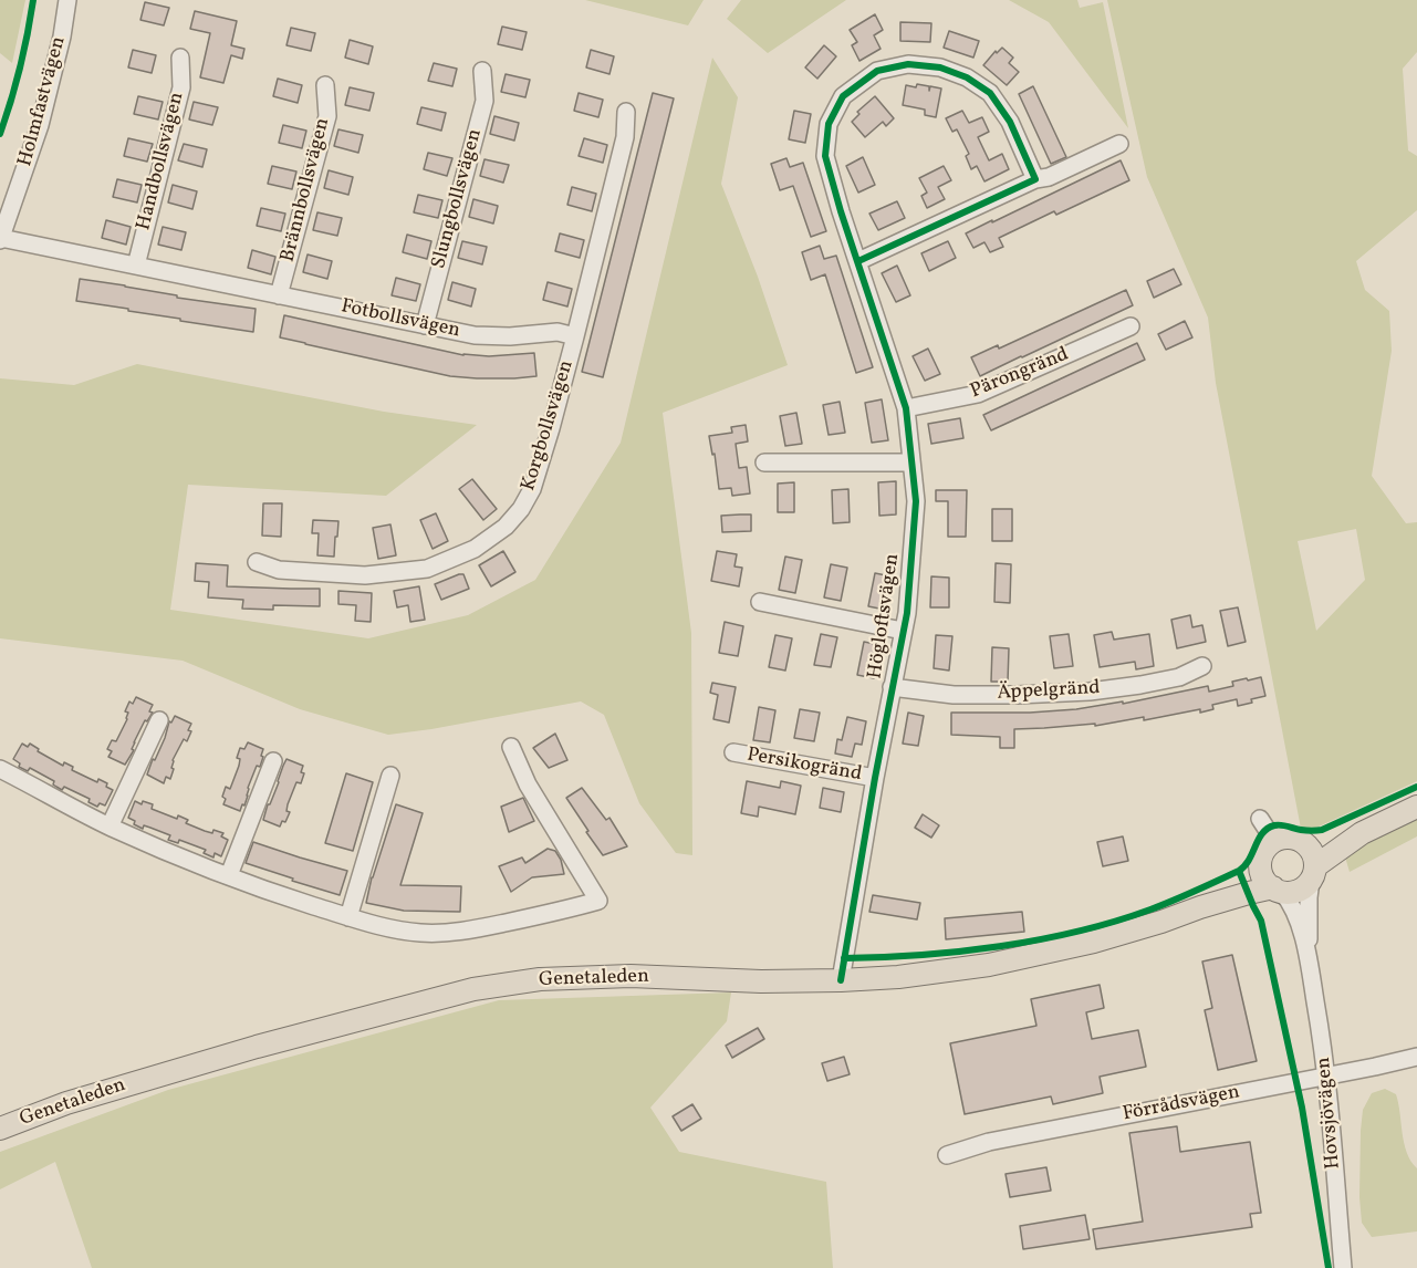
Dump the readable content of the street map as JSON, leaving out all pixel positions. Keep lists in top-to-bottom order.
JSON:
{
  "streets": {
    "main road": ["Genetaleden"],
    "street": [
      "Holmfastvägen",
      "Handbollsvägen",
      "Brännbollsvägen",
      "Slungbollsvägen",
      "Fotbollsvägen",
      "Pärongränd",
      "Korgbollsvägen",
      "Högloftsvägen",
      "Äppelgränd",
      "Persikogränd",
      "Förrådsvägen",
      "Hovsjövägen"
    ]
  },
  "crossings": [
    ["Holmfastvägen", "Fotbollsvägen"],
    ["Handbollsvägen", "Fotbollsvägen"],
    ["Brännbollsvägen", "Fotbollsvägen"],
    ["Slungbollsvägen", "Fotbollsvägen"],
    ["Fotbollsvägen", "Korgbollsvägen"],
    ["Pärongränd", "Högloftsvägen"],
    ["Högloftsvägen", "Äppelgränd"],
    ["Högloftsvägen", "Persikogränd"],
    ["Högloftsvägen", "Genetaleden"],
    ["Genetaleden", "Hovsjövägen"],
    ["Förrådsvägen", "Hovsjövägen"]
  ]
}
